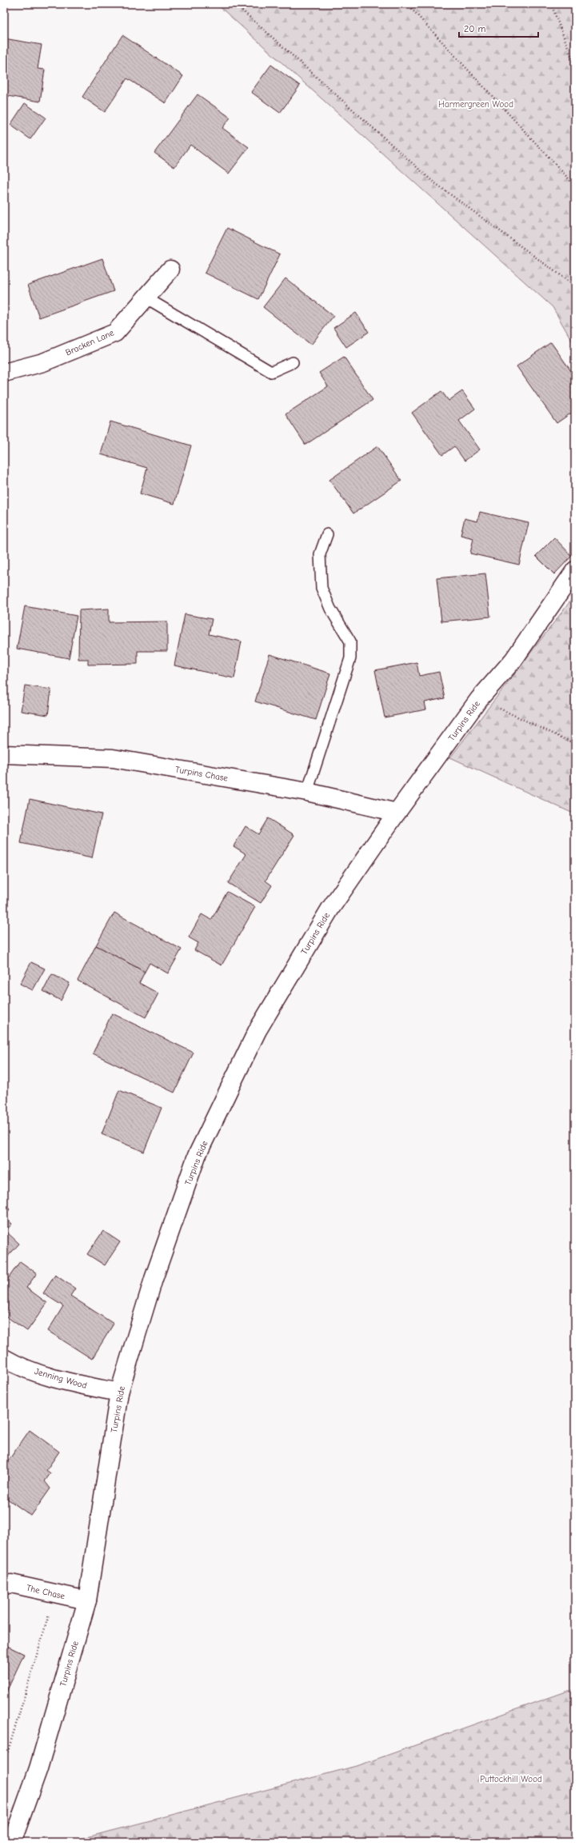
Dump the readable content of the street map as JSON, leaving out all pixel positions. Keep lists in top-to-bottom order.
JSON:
{
  "streets": {
    "street": [
      "Bracken Lane",
      "Turpins Ride",
      "Turpins Chase",
      "Jenning Wood",
      "The Chase"
    ]
  },
  "crossings": [
    ["Turpins Ride", "Turpins Chase"],
    ["Turpins Ride", "Jenning Wood"],
    ["Turpins Ride", "The Chase"]
  ],
  "parks": ["Harmergreen Wood", "Puttockhill Wood"],
  "scale_bar": "20 m"
}
